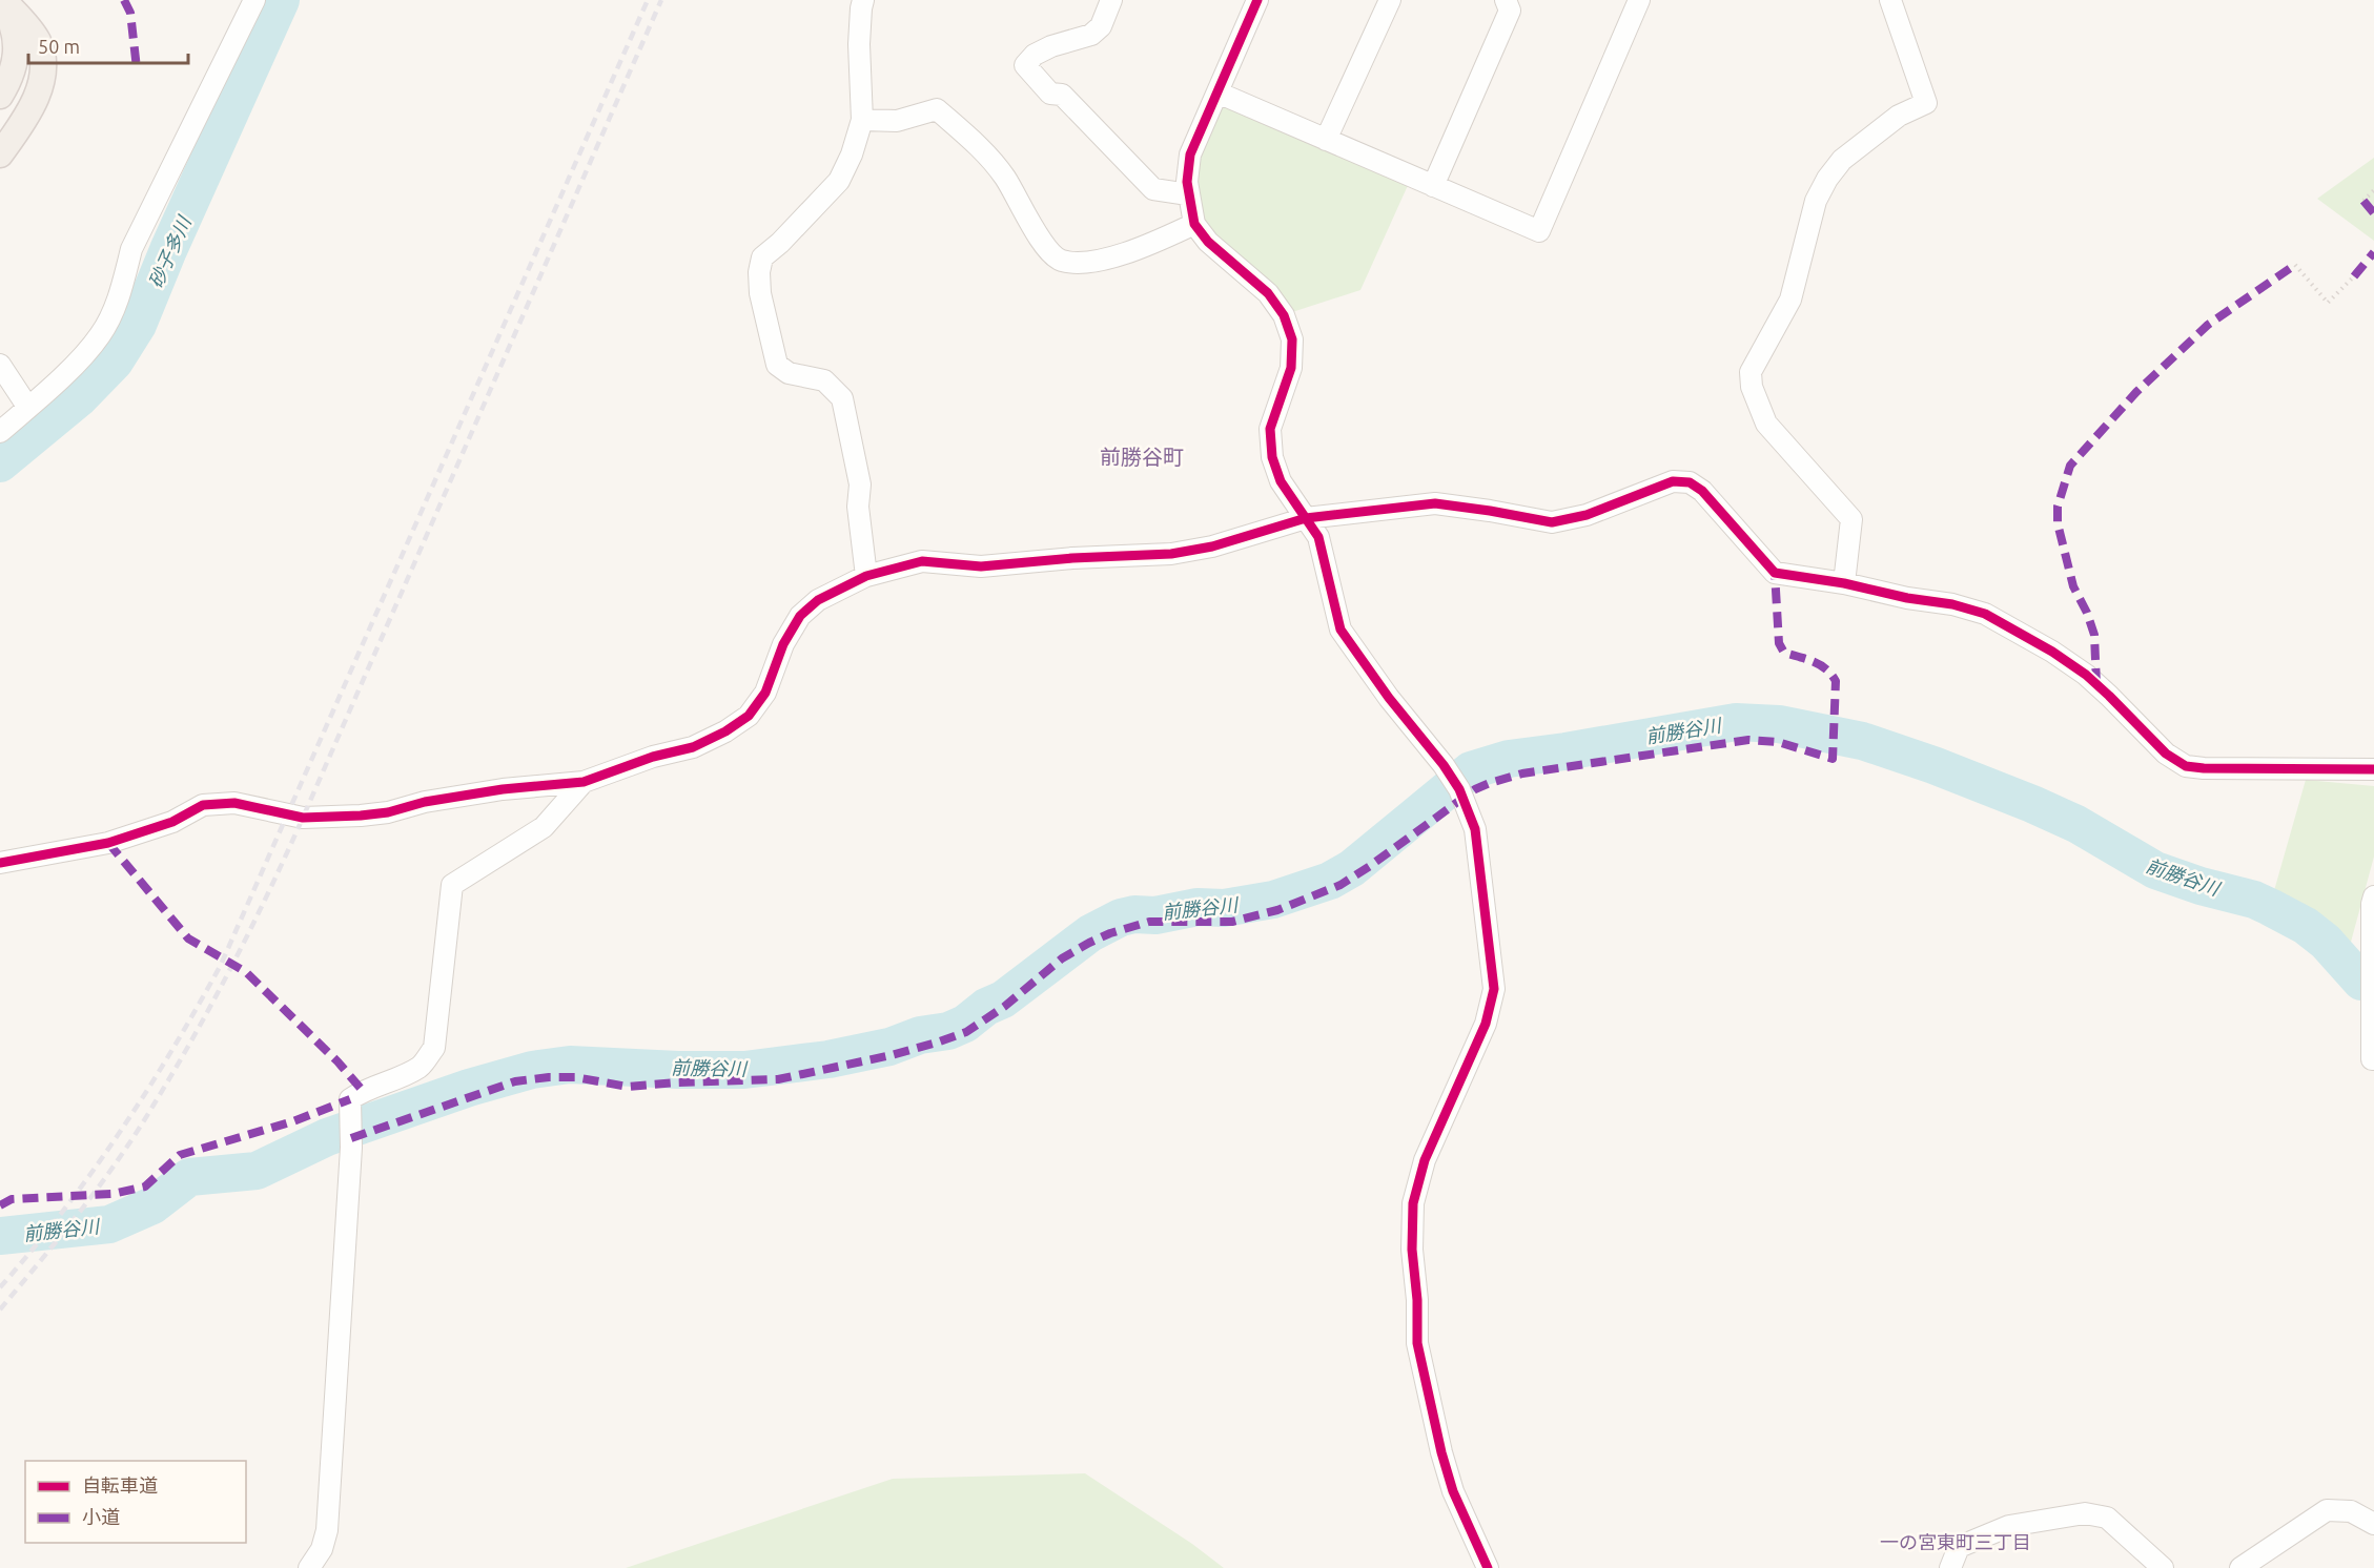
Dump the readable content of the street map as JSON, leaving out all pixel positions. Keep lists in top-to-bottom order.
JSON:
{
  "districts": ["前勝谷町", "一の宮東町三丁目"],
  "water": ["砂子多川", "前勝谷川"],
  "legend": ["自転車道", "小道"],
  "scale_bar": "50 m"
}
